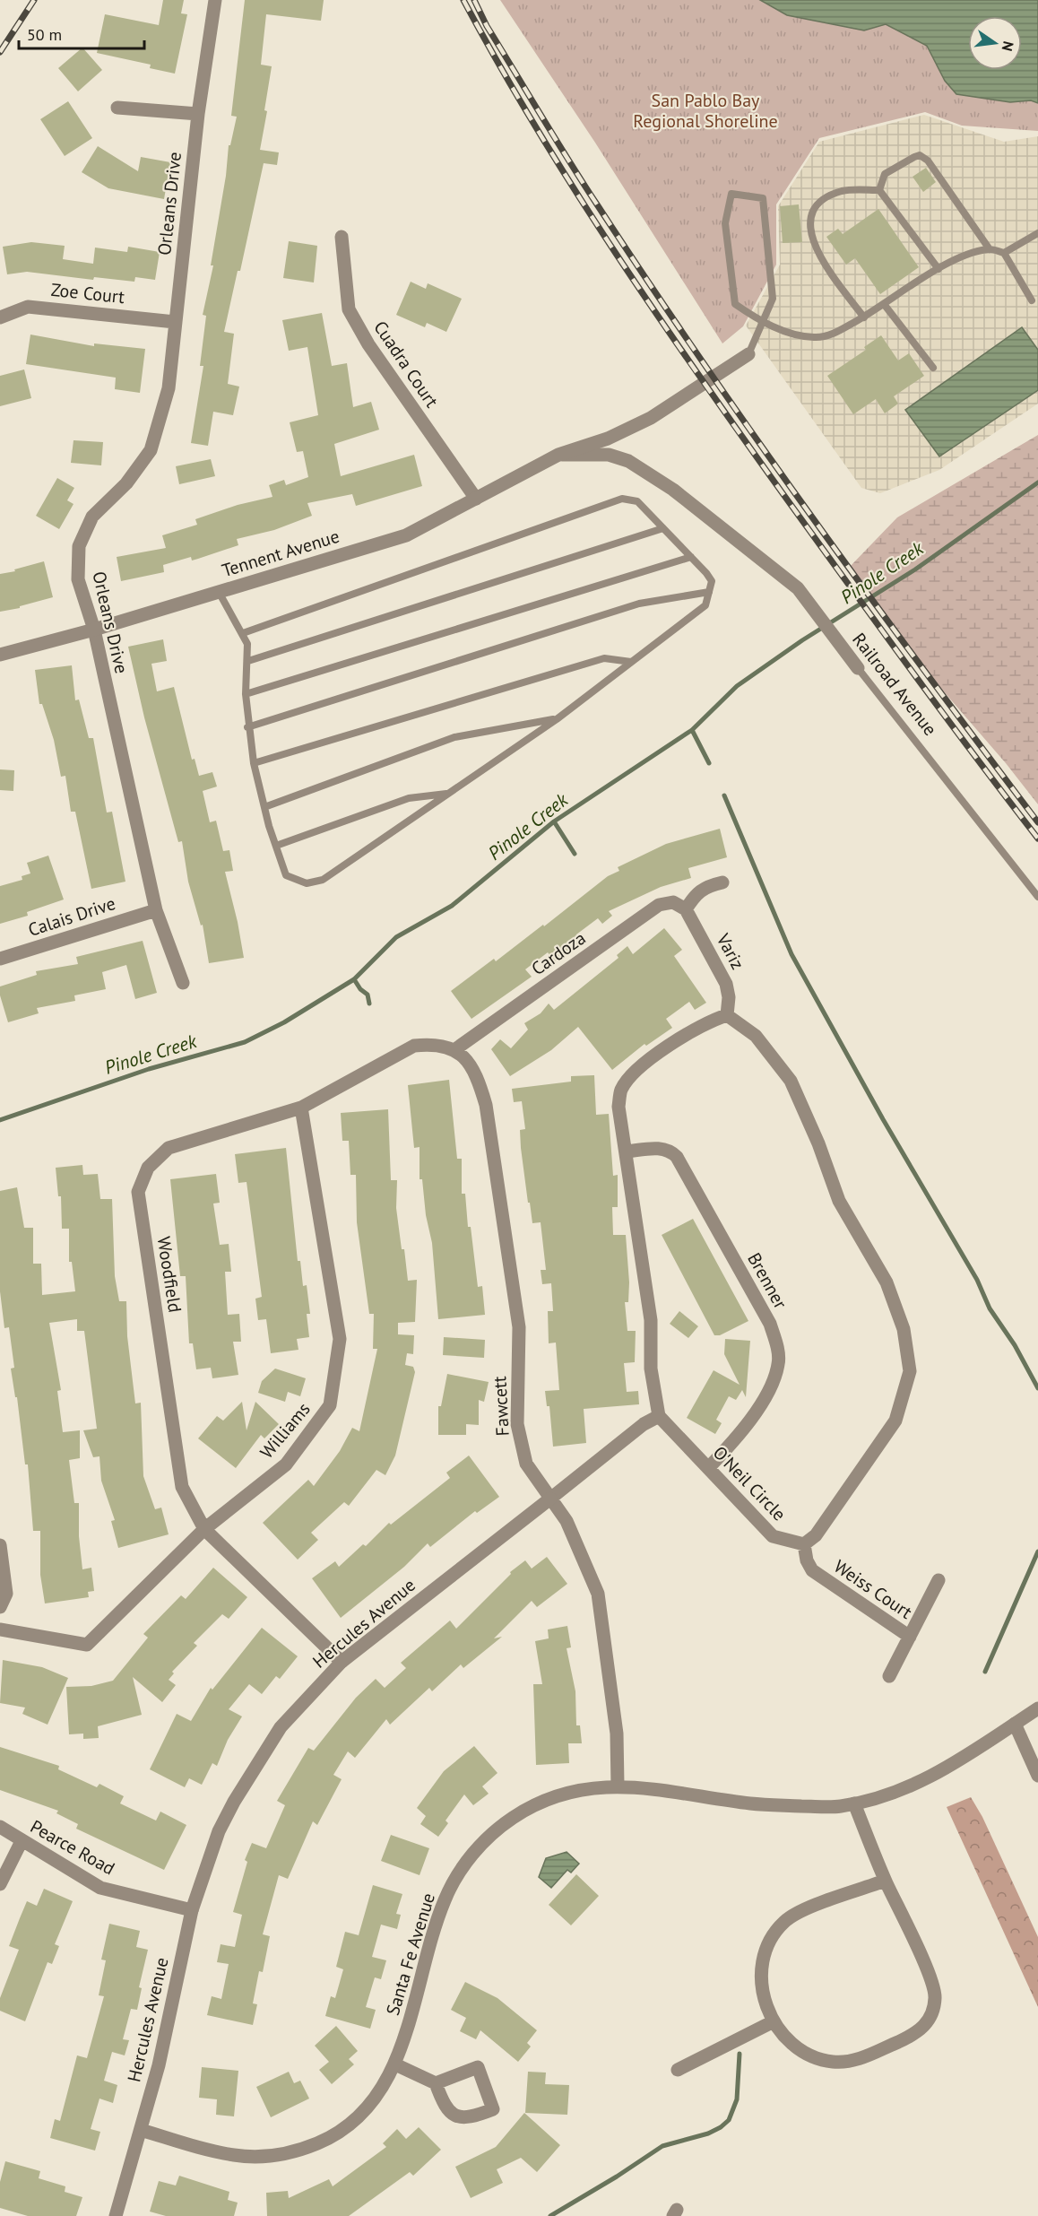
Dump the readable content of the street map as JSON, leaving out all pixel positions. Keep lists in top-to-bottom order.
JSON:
{
  "streets": {
    "street": [
      "Orleans Drive",
      "Zoe Court",
      "Cuadra Court",
      "Tennent Avenue",
      "Railroad Avenue",
      "Calais Drive",
      "Variz",
      "Cardoza",
      "Woodfield",
      "Brenner",
      "Fawcett",
      "Williams",
      "O'Neil Circle",
      "Weiss Court",
      "Hercules Avenue",
      "Pearce Road",
      "Santa Fe Avenue"
    ]
  },
  "crossings": [
    ["Orleans Drive", "Zoe Court"],
    ["Orleans Drive", "Tennent Avenue"],
    ["Orleans Drive", "Calais Drive"],
    ["Cuadra Court", "Tennent Avenue"],
    ["Tennent Avenue", "Railroad Avenue"],
    ["Variz", "Cardoza"],
    ["Cardoza", "Woodfield"],
    ["Cardoza", "Fawcett"],
    ["Woodfield", "Fawcett"],
    ["Woodfield", "Williams"],
    ["Woodfield", "Hercules Avenue"],
    ["Brenner", "O'Neil Circle"],
    ["Fawcett", "Hercules Avenue"],
    ["Fawcett", "Santa Fe Avenue"],
    ["O'Neil Circle", "Weiss Court"],
    ["O'Neil Circle", "Hercules Avenue"],
    ["Hercules Avenue", "Pearce Road"],
    ["Hercules Avenue", "Santa Fe Avenue"]
  ],
  "water": ["Pinole Creek"],
  "parks": ["San Pablo Bay Regional Shoreline"],
  "scale_bar": "50 m",
  "north": "right"
}
